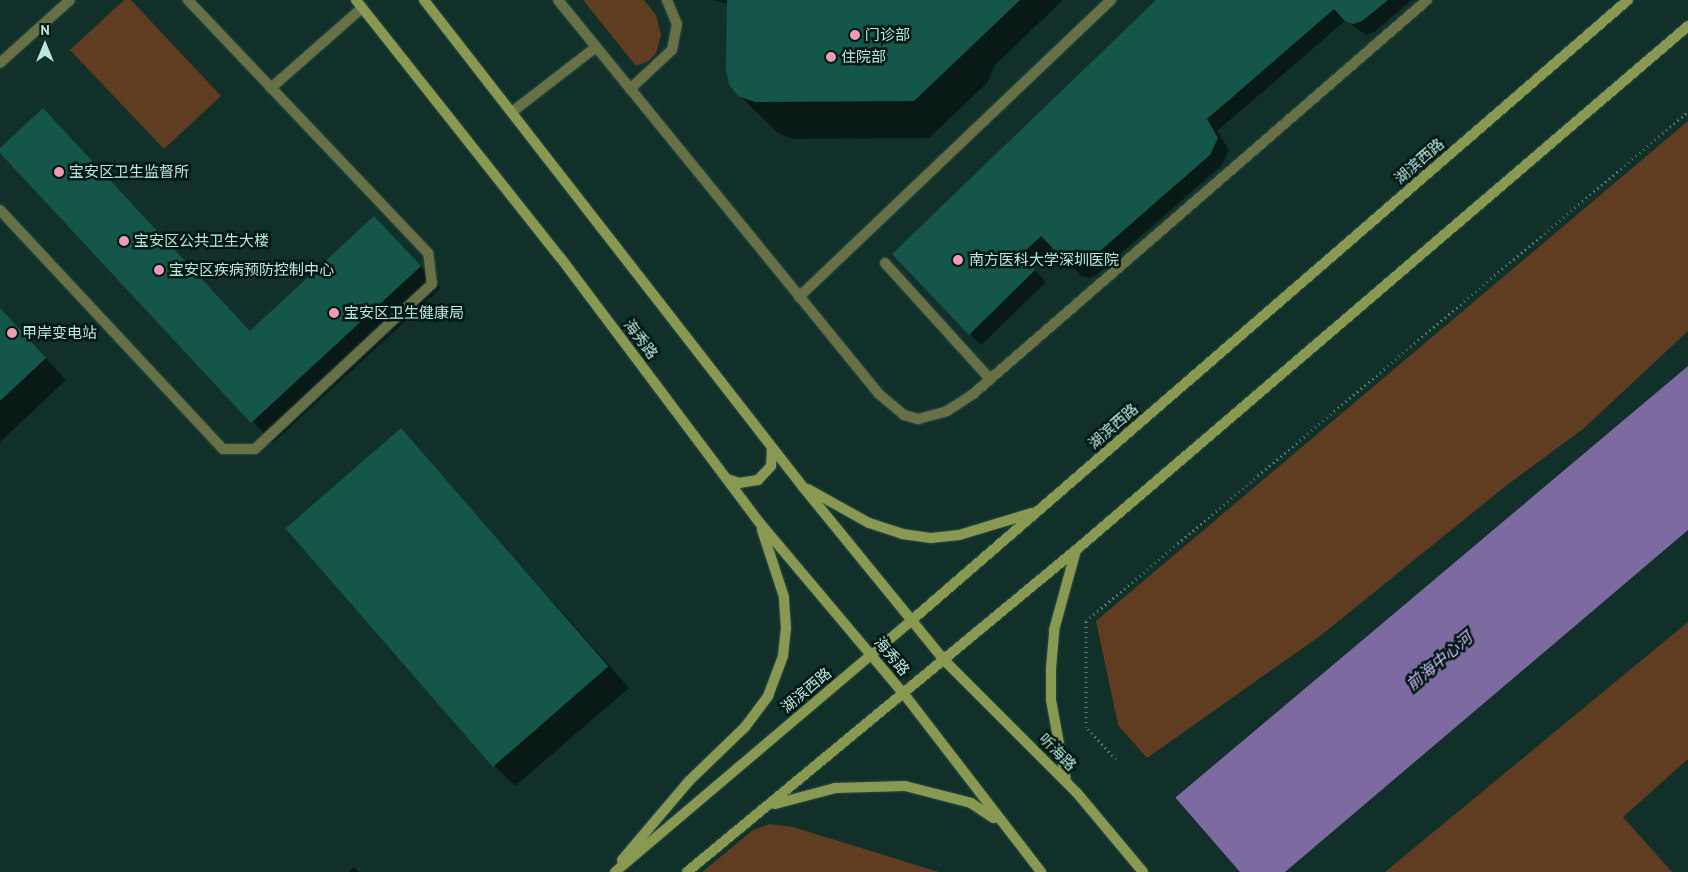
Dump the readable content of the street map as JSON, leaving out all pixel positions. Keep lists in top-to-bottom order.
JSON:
{
  "streets": {
    "main road": ["湖滨西路", "海秀路", "听海路"]
  },
  "crossings": [
    ["湖滨西路", "海秀路"]
  ],
  "water": ["前海中心河"],
  "places": [
    "门诊部",
    "住院部",
    "宝安区卫生监督所",
    "宝安区公共卫生大楼",
    "南方医科大学深圳医院",
    "宝安区疾病预防控制中心",
    "宝安区卫生健康局",
    "甲岸变电站"
  ],
  "north": "top"
}
